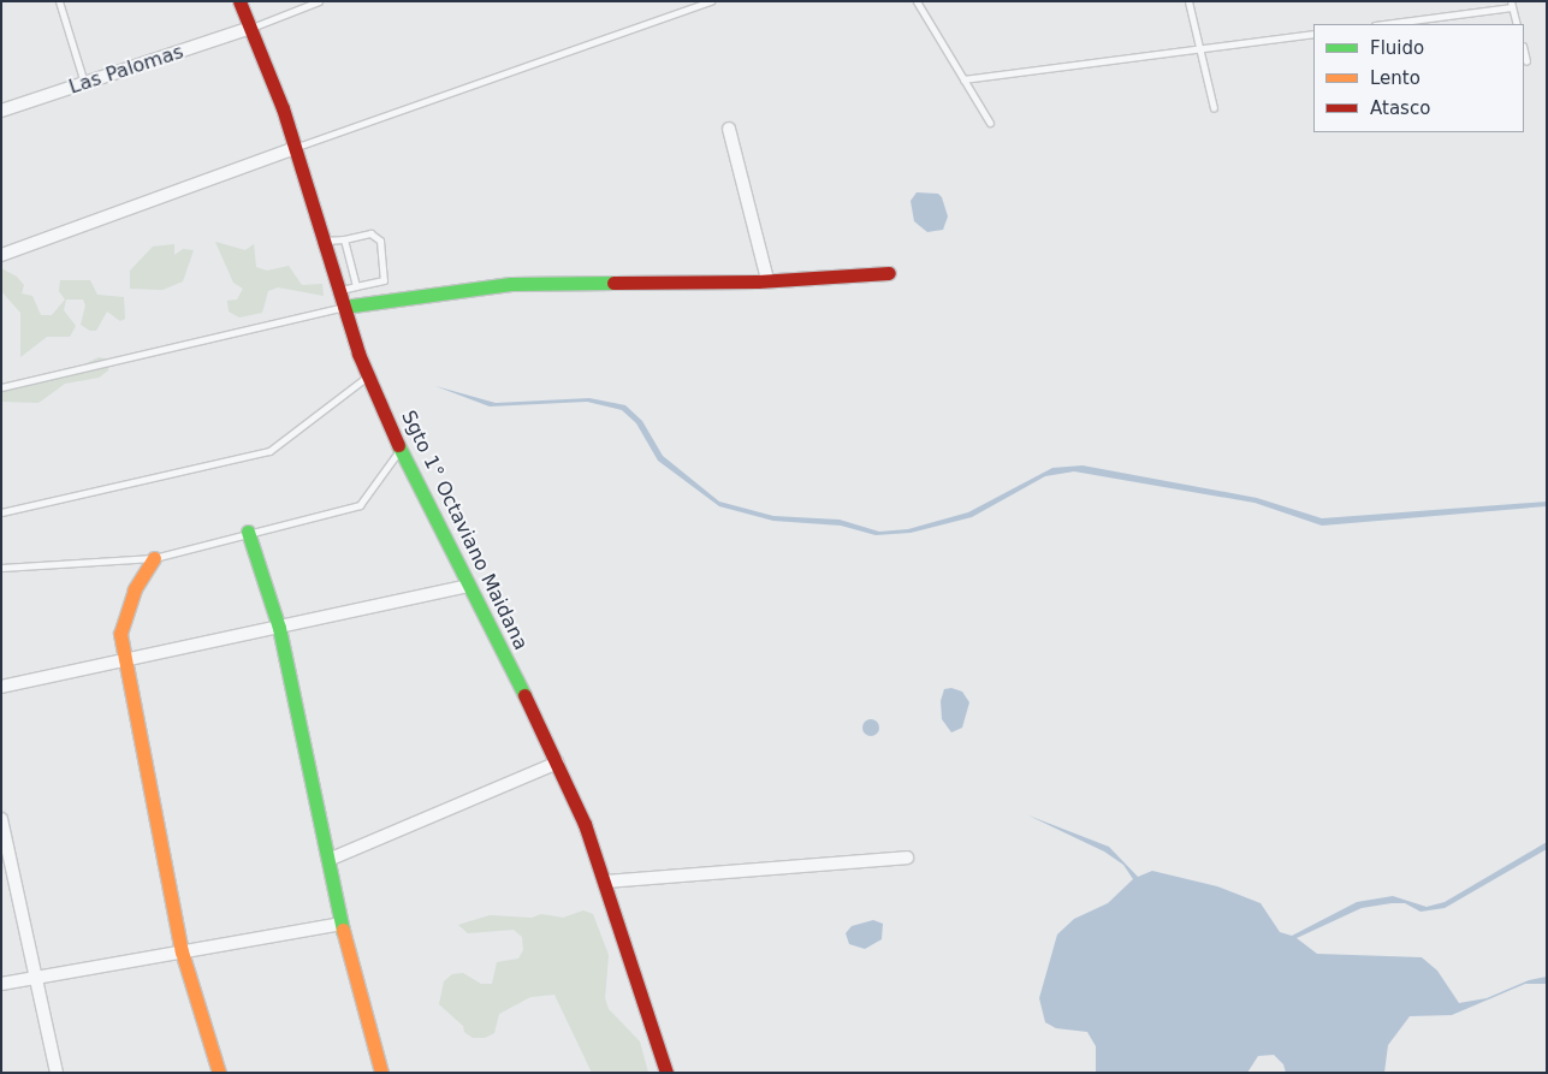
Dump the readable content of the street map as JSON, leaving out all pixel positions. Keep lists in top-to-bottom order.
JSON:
{
  "streets": {
    "street": ["Las Palomas", "Sgto 1° Octaviano Maidana"]
  },
  "crossings": [
    ["Las Palomas", "Sgto 1° Octaviano Maidana"]
  ],
  "legend": ["Fluido", "Lento", "Atasco"]
}
